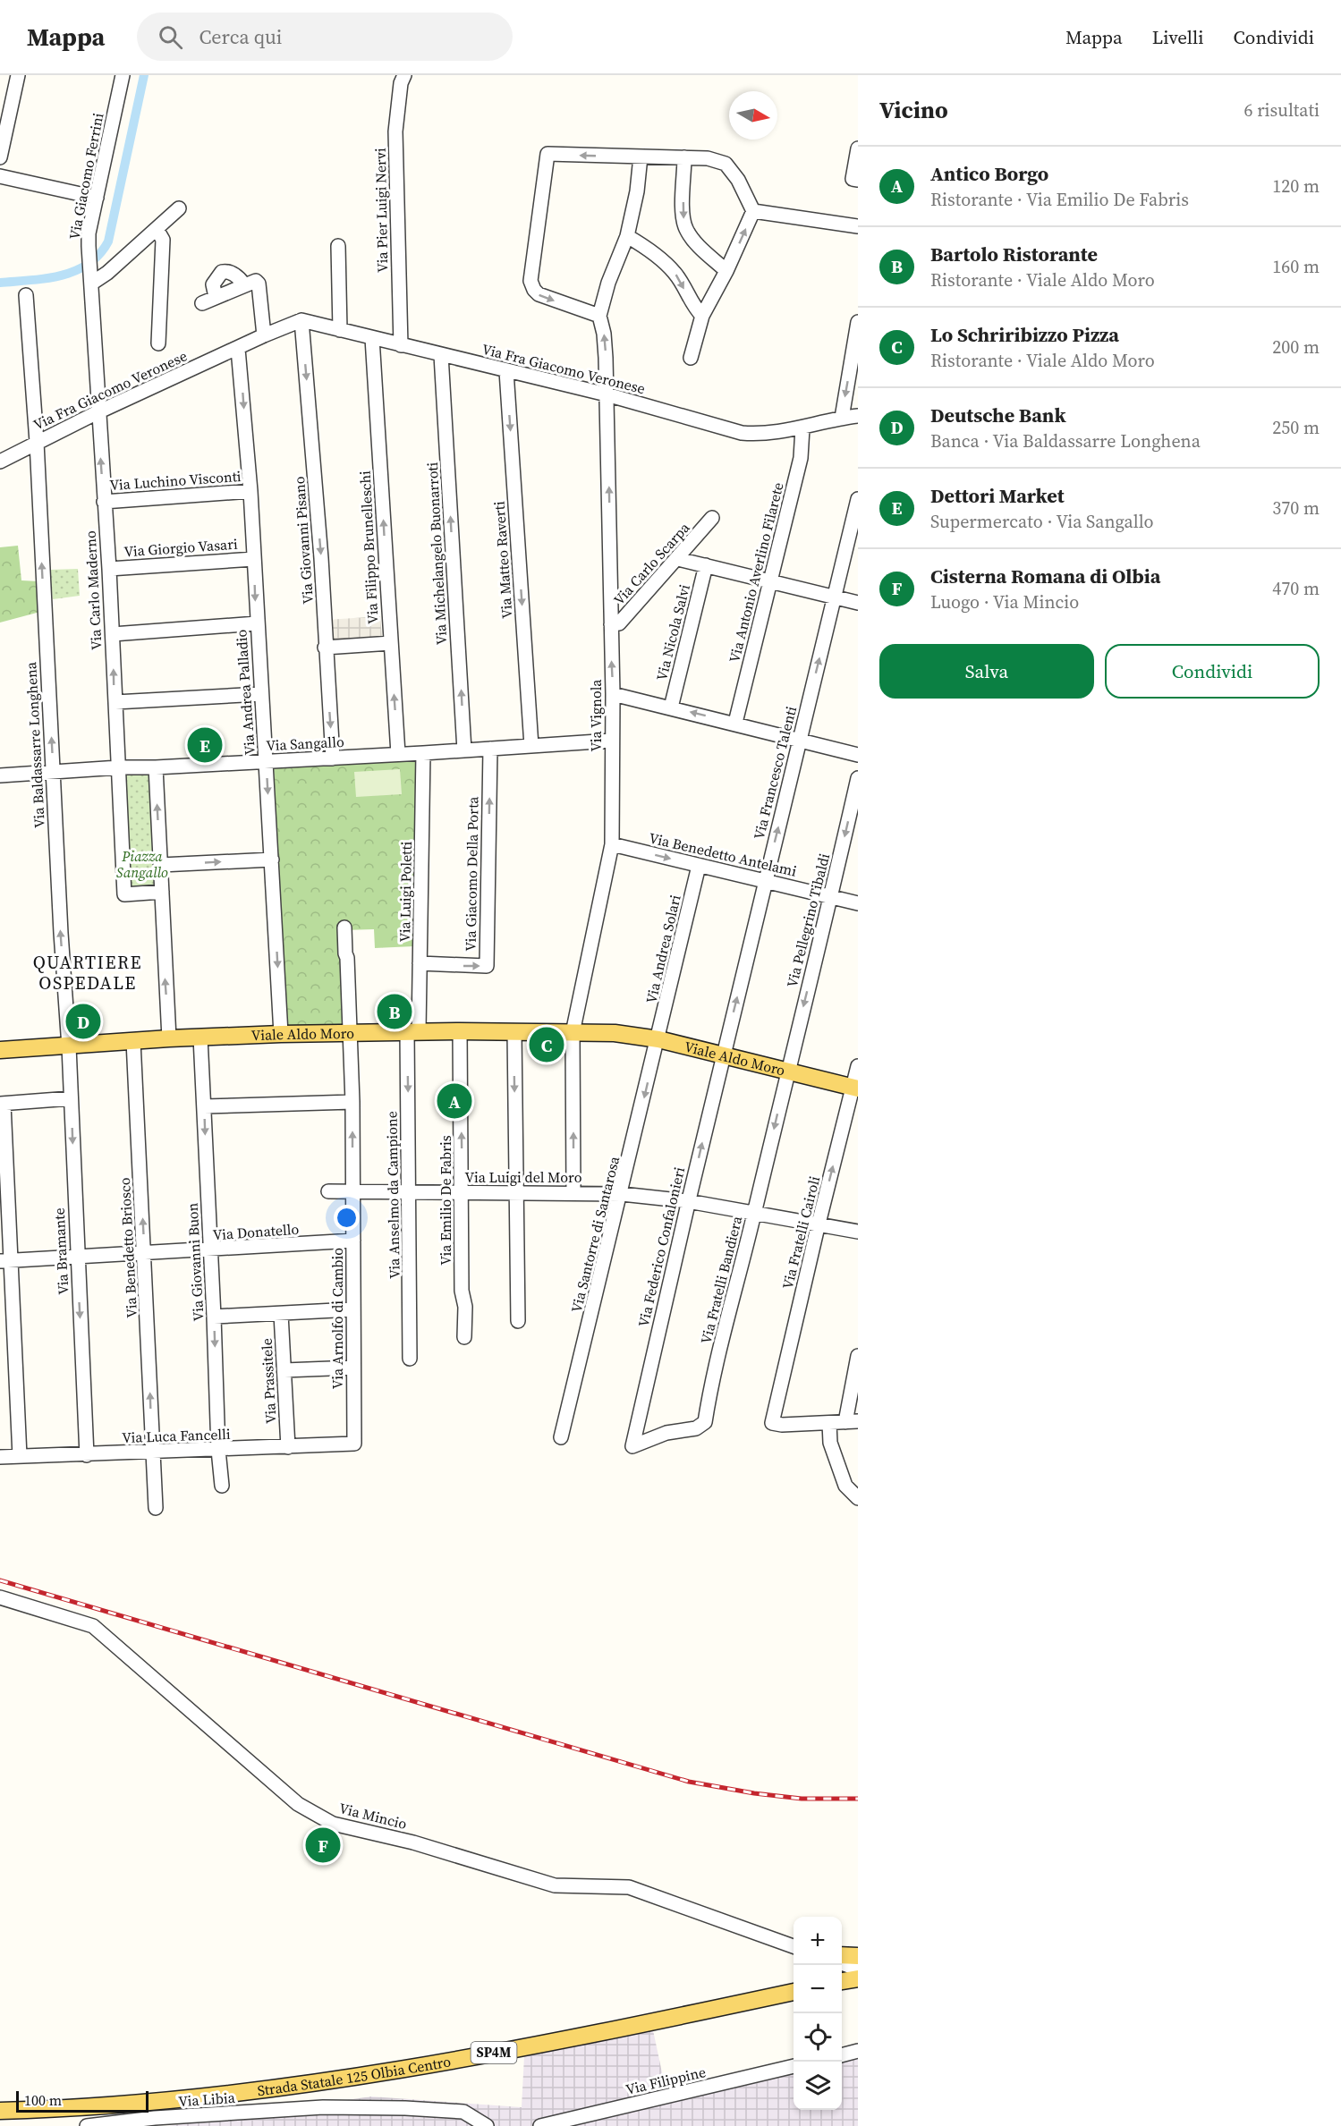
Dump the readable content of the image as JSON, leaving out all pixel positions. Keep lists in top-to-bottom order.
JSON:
{
  "streets": {
    "main road": ["Viale Aldo Moro", "SP4M", "Strada Statale 125 Olbia Centro"],
    "street": [
      "Via Giacomo Ferrini",
      "Via Pier Luigi Nervi",
      "Via Fra Giacomo Veronese",
      "Via Luchino Visconti",
      "Via Giovanni Pisano",
      "Via Giorgio Vasari",
      "Via Filippo Brunelleschi",
      "Via Michelangelo Buonarroti",
      "Via Matteo Raverti",
      "Via Carlo Scarpa",
      "Via Antonio Averlino Filarete",
      "Via Carlo Maderno",
      "Via Nicola Salvi",
      "Via Andrea Palladio",
      "Via Vignola",
      "Via Sangallo",
      "Via Baldassarre Longhena",
      "Via Francesco Talenti",
      "Via Benedetto Antelami",
      "Via Giacomo Della Porta",
      "Via Luigi Poletti",
      "Via Pellegrino Tibaldi",
      "Via Andrea Solari",
      "Via Luigi del Moro",
      "Via Anselmo da Campione",
      "Via Emilio De Fabris",
      "Via Donatello",
      "Via Fratelli Cairoli",
      "Via Santorre di Santarosa",
      "Via Federico Confalonieri",
      "Via Benedetto Briosco",
      "Via Bramante",
      "Via Giovanni Buon",
      "Via Fratelli Bandiera",
      "Via Arnolfo di Cambio",
      "Via Prassitele",
      "Via Luca Fancelli",
      "Via Mincio",
      "Via Filippine",
      "Via Libia"
    ]
  },
  "crossings": [
    ["Via Giacomo Ferrini", "Via Fra Giacomo Veronese"],
    ["Via Giacomo Ferrini", "Via Carlo Maderno"],
    ["Via Pier Luigi Nervi", "Via Fra Giacomo Veronese"],
    ["Via Fra Giacomo Veronese", "Via Giovanni Pisano"],
    ["Via Fra Giacomo Veronese", "Via Filippo Brunelleschi"],
    ["Via Fra Giacomo Veronese", "Via Michelangelo Buonarroti"],
    ["Via Fra Giacomo Veronese", "Via Matteo Raverti"],
    ["Via Fra Giacomo Veronese", "Via Antonio Averlino Filarete"],
    ["Via Fra Giacomo Veronese", "Via Carlo Maderno"],
    ["Via Fra Giacomo Veronese", "Via Andrea Palladio"],
    ["Via Fra Giacomo Veronese", "Via Vignola"],
    ["Via Fra Giacomo Veronese", "Via Baldassarre Longhena"],
    ["Via Luchino Visconti", "Via Carlo Maderno"],
    ["Via Luchino Visconti", "Via Andrea Palladio"],
    ["Via Giovanni Pisano", "Via Sangallo"],
    ["Via Giorgio Vasari", "Via Carlo Maderno"],
    ["Via Giorgio Vasari", "Via Andrea Palladio"],
    ["Via Filippo Brunelleschi", "Via Sangallo"],
    ["Via Michelangelo Buonarroti", "Via Sangallo"],
    ["Via Matteo Raverti", "Via Sangallo"],
    ["Via Carlo Scarpa", "Via Vignola"],
    ["Via Carlo Maderno", "Via Sangallo"],
    ["Via Andrea Palladio", "Via Sangallo"],
    ["Via Andrea Palladio", "Viale Aldo Moro"],
    ["Via Vignola", "Via Sangallo"],
    ["Via Vignola", "Via Benedetto Antelami"],
    ["Via Vignola", "Viale Aldo Moro"],
    ["Via Vignola", "Via Luigi del Moro"],
    ["Via Sangallo", "Via Baldassarre Longhena"],
    ["Via Sangallo", "Via Giacomo Della Porta"],
    ["Via Sangallo", "Via Luigi Poletti"],
    ["Via Baldassarre Longhena", "Viale Aldo Moro"],
    ["Via Baldassarre Longhena", "Via Bramante"],
    ["Via Francesco Talenti", "Via Benedetto Antelami"],
    ["Via Francesco Talenti", "Viale Aldo Moro"],
    ["Via Francesco Talenti", "Via Federico Confalonieri"],
    ["Via Benedetto Antelami", "Via Pellegrino Tibaldi"],
    ["Via Benedetto Antelami", "Via Andrea Solari"],
    ["Via Giacomo Della Porta", "Via Luigi Poletti"],
    ["Via Luigi Poletti", "Viale Aldo Moro"],
    ["Via Luigi Poletti", "Via Anselmo da Campione"],
    ["Via Pellegrino Tibaldi", "Viale Aldo Moro"],
    ["Via Pellegrino Tibaldi", "Via Fratelli Bandiera"],
    ["Via Andrea Solari", "Viale Aldo Moro"],
    ["Via Andrea Solari", "Via Santorre di Santarosa"],
    ["Viale Aldo Moro", "Via Anselmo da Campione"],
    ["Viale Aldo Moro", "Via Emilio De Fabris"],
    ["Viale Aldo Moro", "Via Fratelli Cairoli"],
    ["Viale Aldo Moro", "Via Santorre di Santarosa"],
    ["Viale Aldo Moro", "Via Federico Confalonieri"],
    ["Viale Aldo Moro", "Via Benedetto Briosco"],
    ["Viale Aldo Moro", "Via Bramante"],
    ["Viale Aldo Moro", "Via Giovanni Buon"],
    ["Viale Aldo Moro", "Via Fratelli Bandiera"],
    ["Viale Aldo Moro", "Via Arnolfo di Cambio"],
    ["Via Luigi del Moro", "Via Anselmo da Campione"],
    ["Via Luigi del Moro", "Via Emilio De Fabris"],
    ["Via Luigi del Moro", "Via Fratelli Cairoli"],
    ["Via Luigi del Moro", "Via Santorre di Santarosa"],
    ["Via Luigi del Moro", "Via Federico Confalonieri"],
    ["Via Luigi del Moro", "Via Fratelli Bandiera"],
    ["Via Luigi del Moro", "Via Arnolfo di Cambio"],
    ["Via Donatello", "Via Benedetto Briosco"],
    ["Via Donatello", "Via Bramante"],
    ["Via Donatello", "Via Giovanni Buon"],
    ["Via Donatello", "Via Arnolfo di Cambio"],
    ["Via Federico Confalonieri", "Via Fratelli Bandiera"],
    ["Via Benedetto Briosco", "Via Luca Fancelli"],
    ["Via Bramante", "Via Luca Fancelli"],
    ["Via Giovanni Buon", "Via Luca Fancelli"],
    ["Via Arnolfo di Cambio", "Via Luca Fancelli"],
    ["Via Prassitele", "Via Luca Fancelli"]
  ],
  "one_way": [
    "Via Giovanni Pisano",
    "Via Filippo Brunelleschi",
    "Via Michelangelo Buonarroti",
    "Via Matteo Raverti",
    "Via Carlo Maderno",
    "Via Francesco Talenti",
    "Via Benedetto Antelami",
    "Via Pellegrino Tibaldi",
    "Via Santorre di Santarosa",
    "Via Federico Confalonieri",
    "Via Benedetto Briosco",
    "Via Giovanni Buon"
  ],
  "districts": ["QUARTIERE OSPEDALE"],
  "parks": ["Piazza Sangallo"],
  "scale_bar": "100 m",
  "north": "right",
  "page": {
    "header": "Mappa",
    "search": "Cerca qui",
    "nav": ["Mappa", "Livelli", "Condividi"],
    "heading": ["Vicino", "6 risultati"],
    "list": [
      {
        "mark": "A",
        "name": "Antico Borgo",
        "note": "Ristorante · Via Emilio De Fabris",
        "value": "120 m"
      },
      {
        "mark": "B",
        "name": "Bartolo Ristorante",
        "note": "Ristorante · Viale Aldo Moro",
        "value": "160 m"
      },
      {
        "mark": "C",
        "name": "Lo Schriribizzo Pizza",
        "note": "Ristorante · Viale Aldo Moro",
        "value": "200 m"
      },
      {
        "mark": "D",
        "name": "Deutsche Bank",
        "note": "Banca · Via Baldassarre Longhena",
        "value": "250 m"
      },
      {
        "mark": "E",
        "name": "Dettori Market",
        "note": "Supermercato · Via Sangallo",
        "value": "370 m"
      },
      {
        "mark": "F",
        "name": "Cisterna Romana di Olbia",
        "note": "Luogo · Via Mincio",
        "value": "470 m"
      }
    ],
    "buttons": ["Salva", "Condividi"],
    "pins": [
      "E",
      "B",
      "D",
      "C",
      "A",
      "F"
    ],
    "map_buttons": ["+", "−"],
    "scale": "100 m"
  }
}
